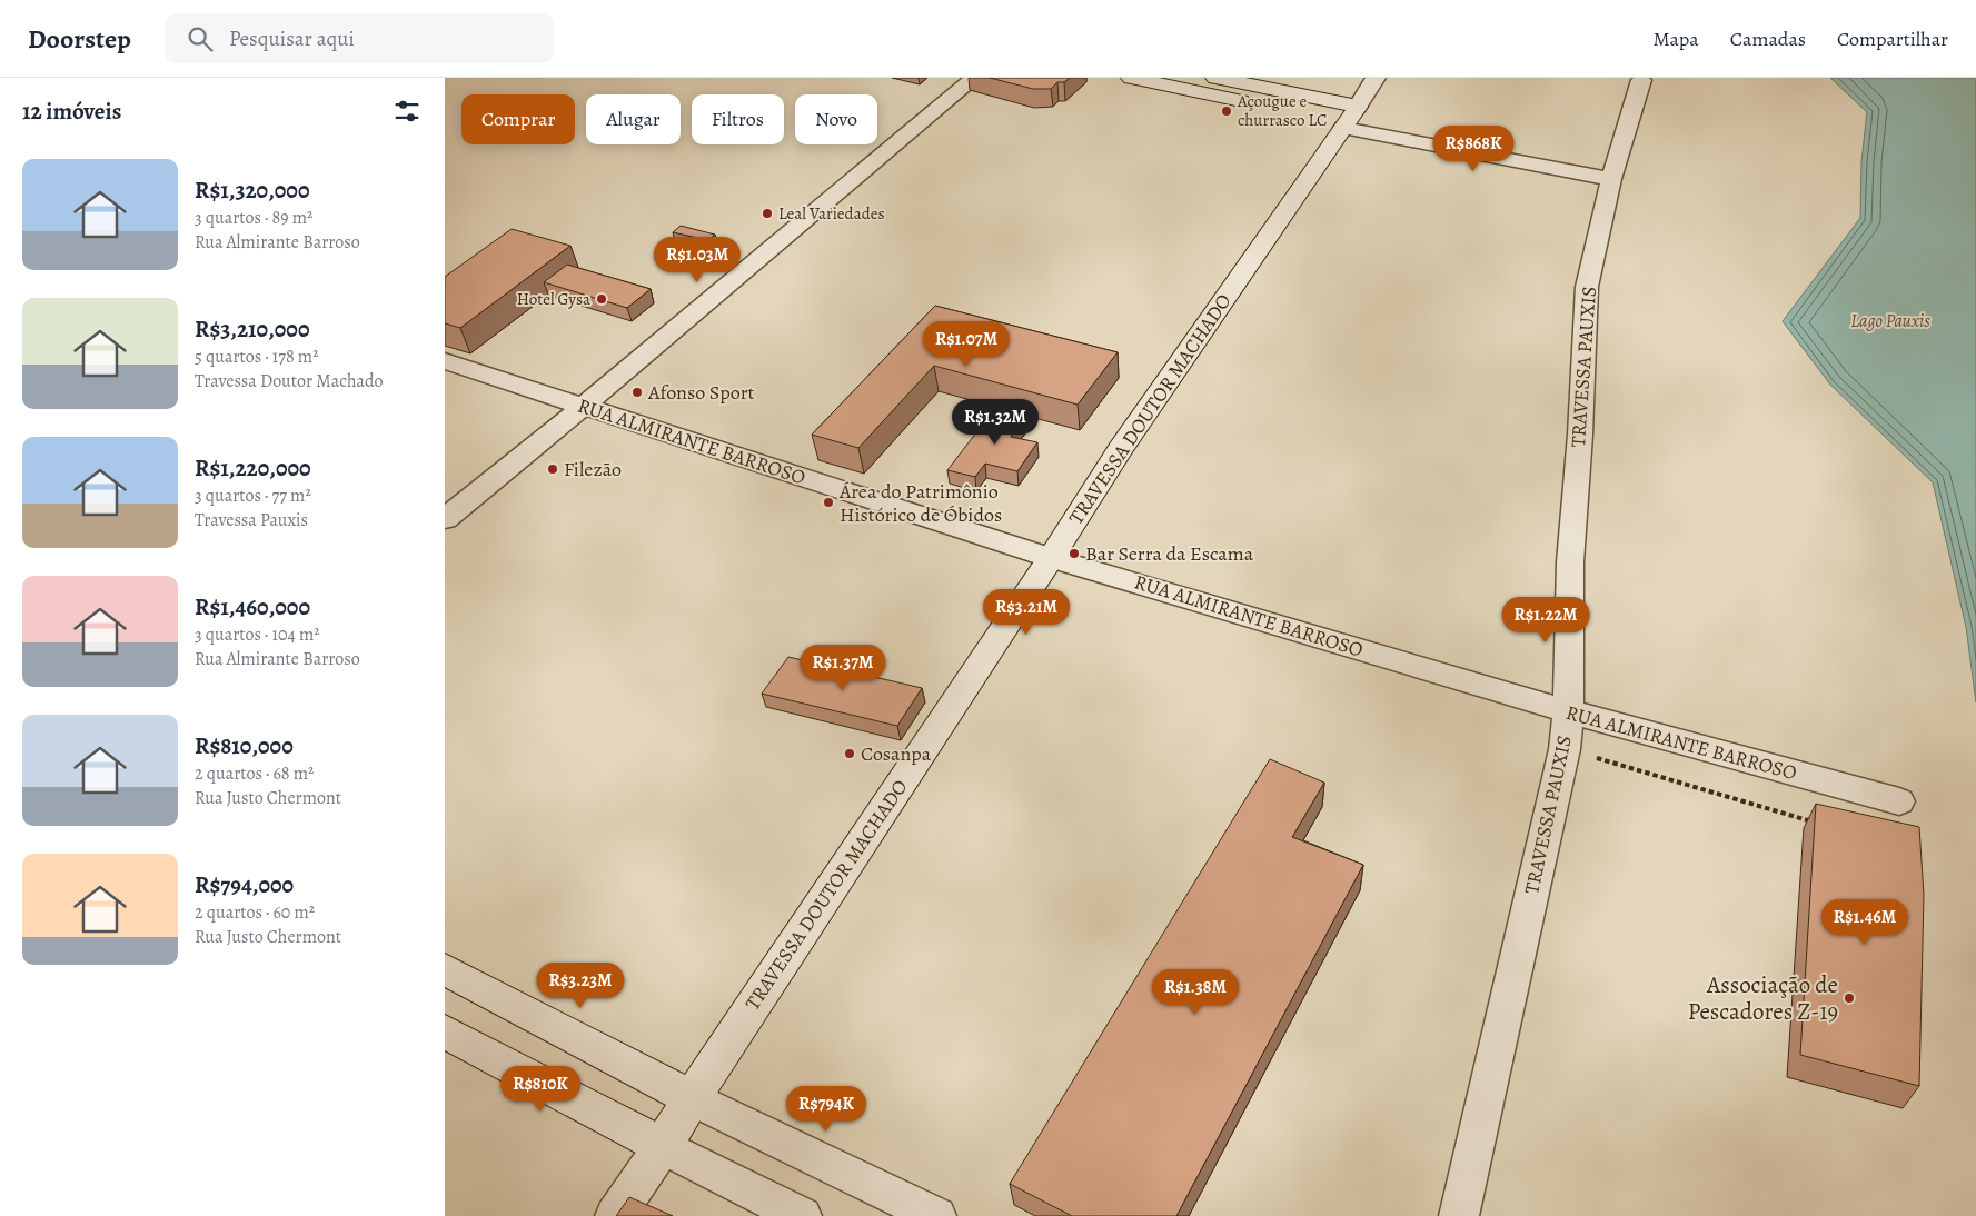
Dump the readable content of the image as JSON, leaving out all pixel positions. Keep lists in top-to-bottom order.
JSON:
{
  "streets": {
    "street": ["TRAVESSA PAUXIS", "TRAVESSA DOUTOR MACHADO", "RUA ALMIRANTE BARROSO"]
  },
  "crossings": [
    ["TRAVESSA PAUXIS", "RUA ALMIRANTE BARROSO"],
    ["TRAVESSA DOUTOR MACHADO", "RUA ALMIRANTE BARROSO"]
  ],
  "water": ["Lago Pauxis"],
  "places": [
    "Açougue e churrasco LC",
    "Leal Variedades",
    "Hotel Gysa",
    "Afonso Sport",
    "Filezão",
    "Área do Patrimônio Histórico de Óbidos",
    "Bar Serra da Escama",
    "Cosanpa",
    "Associação de Pescadores Z-19"
  ],
  "page": {
    "header": "Doorstep",
    "search": "Pesquisar aqui",
    "nav": ["Mapa", "Camadas", "Compartilhar"],
    "heading": "12 imóveis",
    "chip": [
      "Comprar",
      "Alugar",
      "Filtros",
      "Novo"
    ],
    "price": [
      "R$868K",
      "R$1.03M",
      "R$1.07M",
      "R$1.32M",
      "R$3.21M",
      "R$1.22M",
      "R$1.37M",
      "R$1.46M",
      "R$3.23M",
      "R$1.38M",
      "R$810K",
      "R$794K"
    ],
    "list": [
      {
        "name": "R$1,320,000",
        "note": "3 quartos · 89 m² · Rua Almirante Barroso"
      },
      {
        "name": "R$3,210,000",
        "note": "5 quartos · 178 m² · Travessa Doutor Machado"
      },
      {
        "name": "R$1,220,000",
        "note": "3 quartos · 77 m² · Travessa Pauxis"
      },
      {
        "name": "R$1,460,000",
        "note": "3 quartos · 104 m² · Rua Almirante Barroso"
      },
      {
        "name": "R$810,000",
        "note": "2 quartos · 68 m² · Rua Justo Chermont"
      },
      {
        "name": "R$794,000",
        "note": "2 quartos · 60 m² · Rua Justo Chermont"
      }
    ]
  }
}
